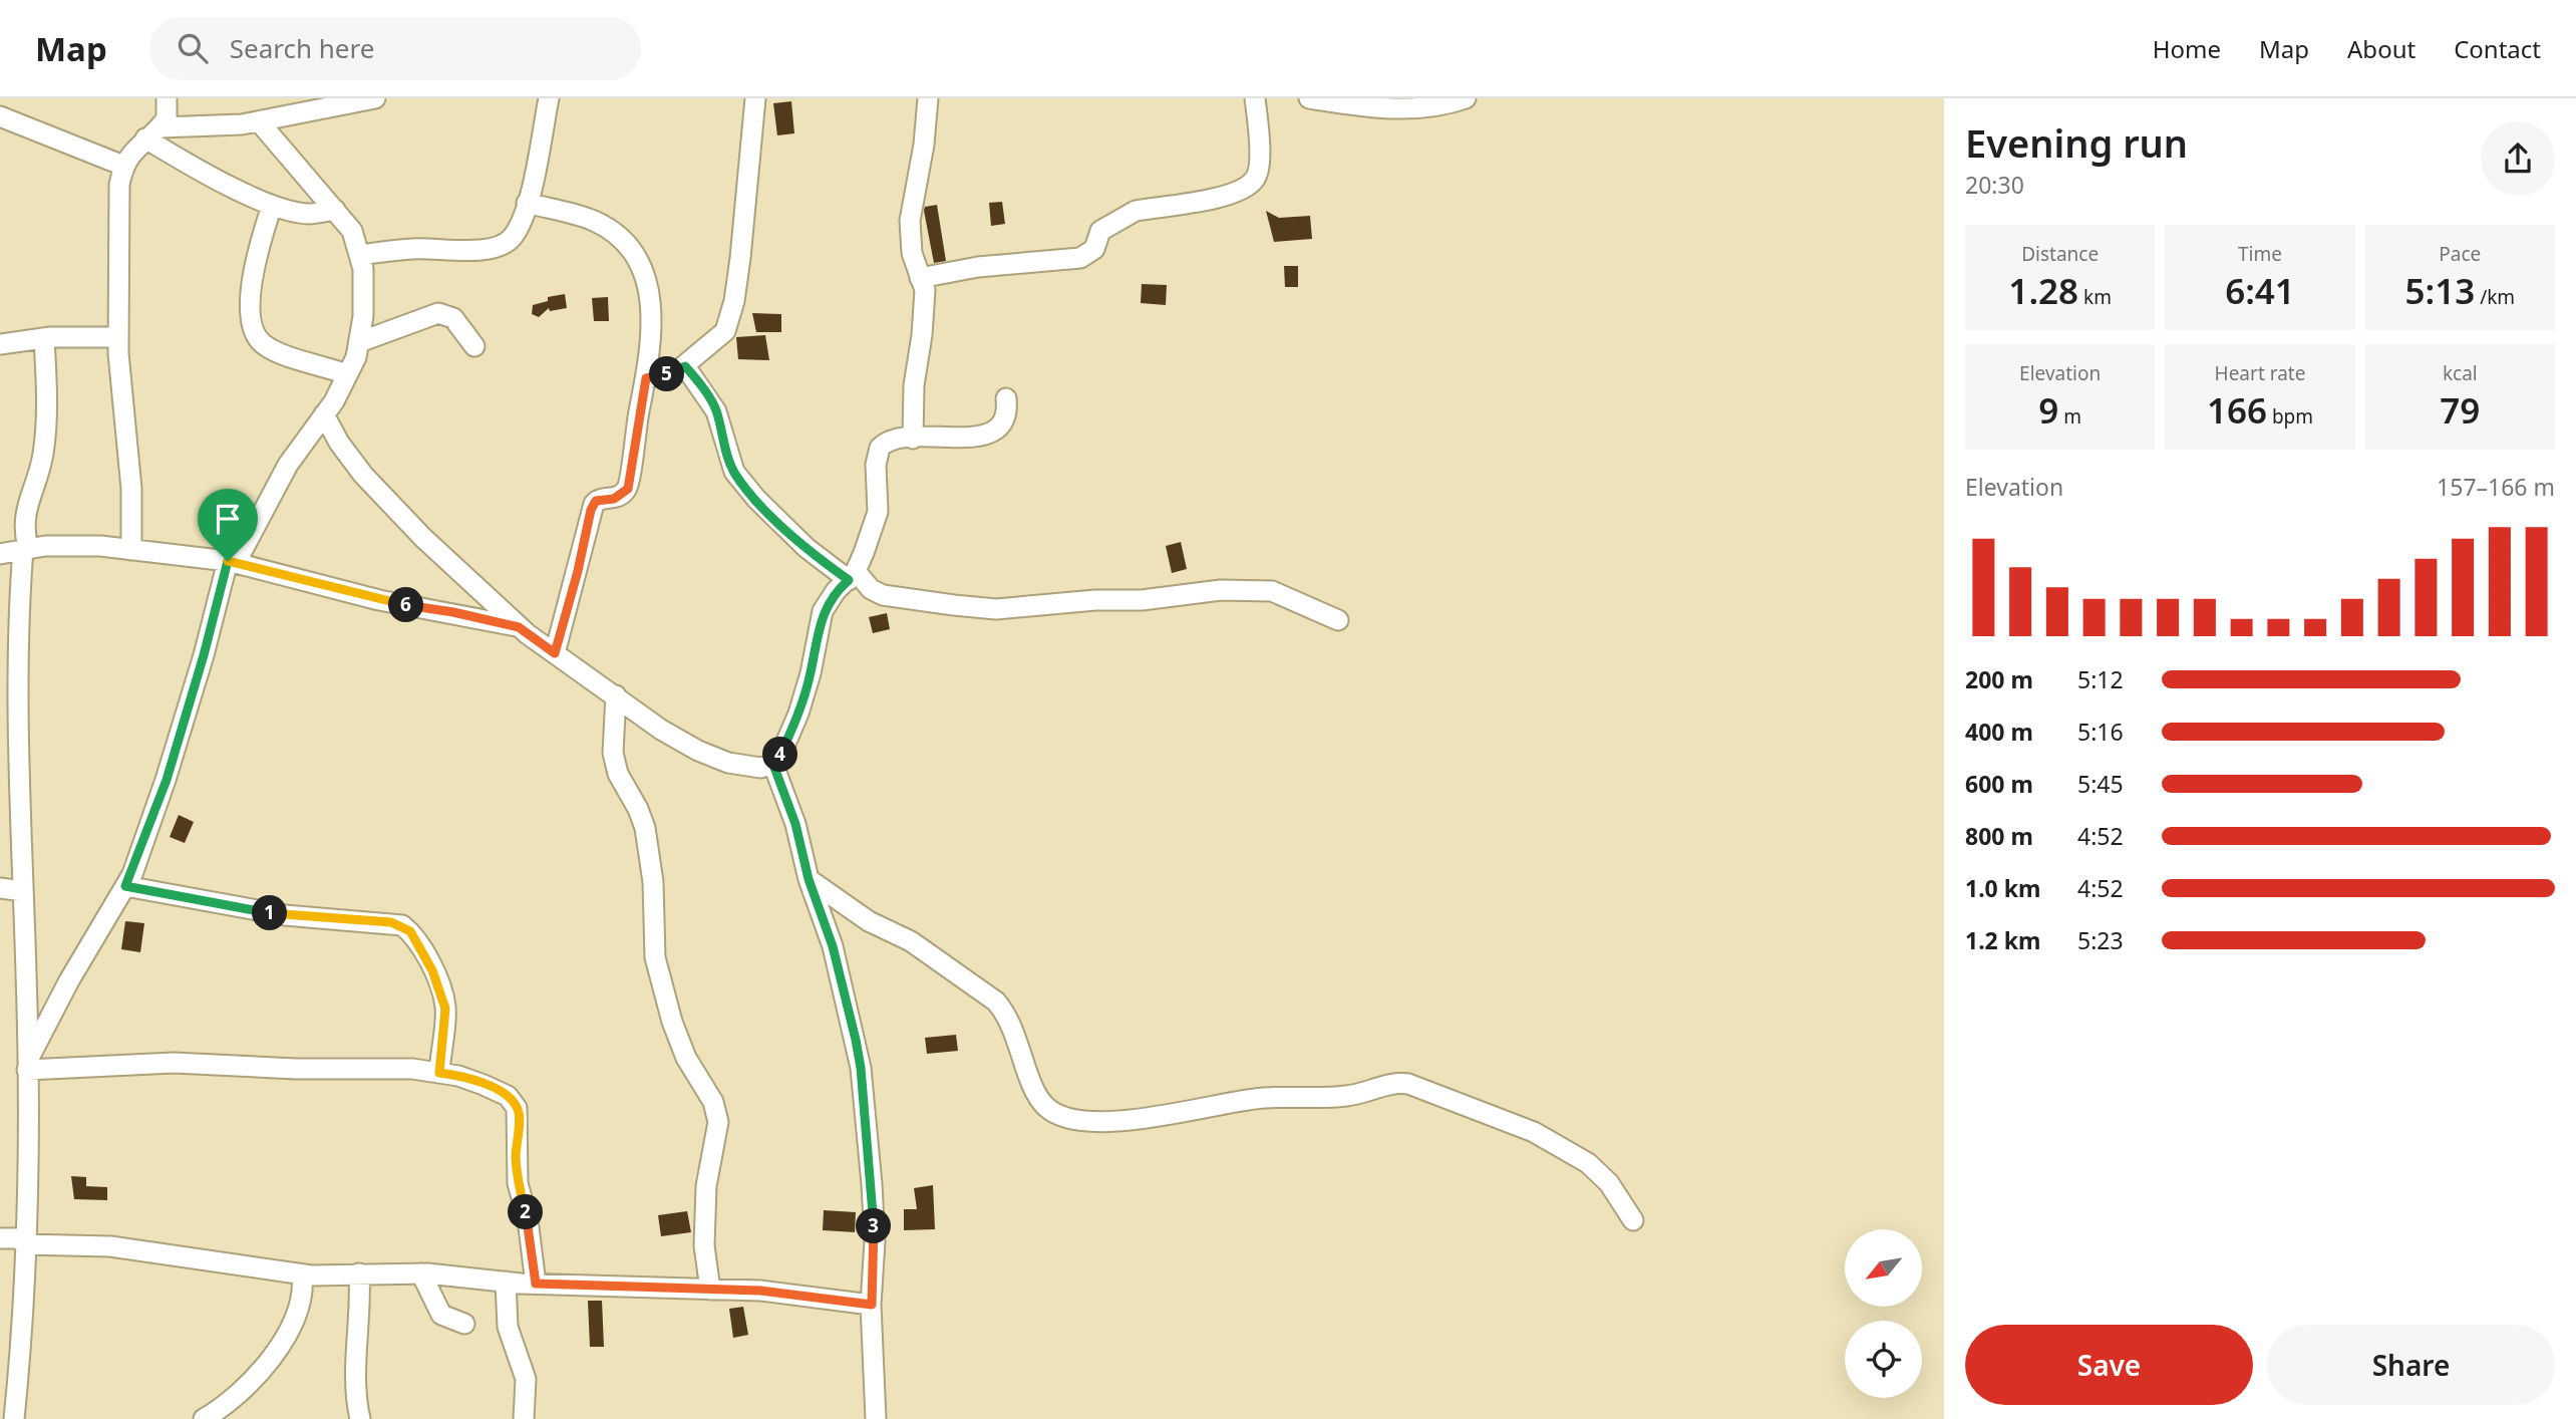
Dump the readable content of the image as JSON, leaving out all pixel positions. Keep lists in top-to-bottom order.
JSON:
{
  "north": "bottom left",
  "page": {
    "header": "Map",
    "search": "Search here",
    "nav": [
      "Home",
      "Map",
      "About",
      "Contact"
    ],
    "heading": ["Evening run", "20:30"],
    "stats": [
      ["Distance", "1.28 km"],
      ["Time", "6:41"],
      ["Pace", "5:13 /km"],
      ["Elevation", "9 m"],
      ["Heart rate", "166 bpm"],
      ["kcal", "79"]
    ],
    "pins": [
      "5",
      "6",
      "4",
      "1",
      "2",
      "3"
    ],
    "chart": ["Elevation", "157–166 m"],
    "list": [
      {
        "name": "200 m",
        "note": "5:12"
      },
      {
        "name": "400 m",
        "note": "5:16"
      },
      {
        "name": "600 m",
        "note": "5:45"
      },
      {
        "name": "800 m",
        "note": "4:52"
      },
      {
        "name": "1.0 km",
        "note": "4:52"
      },
      {
        "name": "1.2 km",
        "note": "5:23"
      }
    ],
    "buttons": ["Save", "Share"]
  }
}
